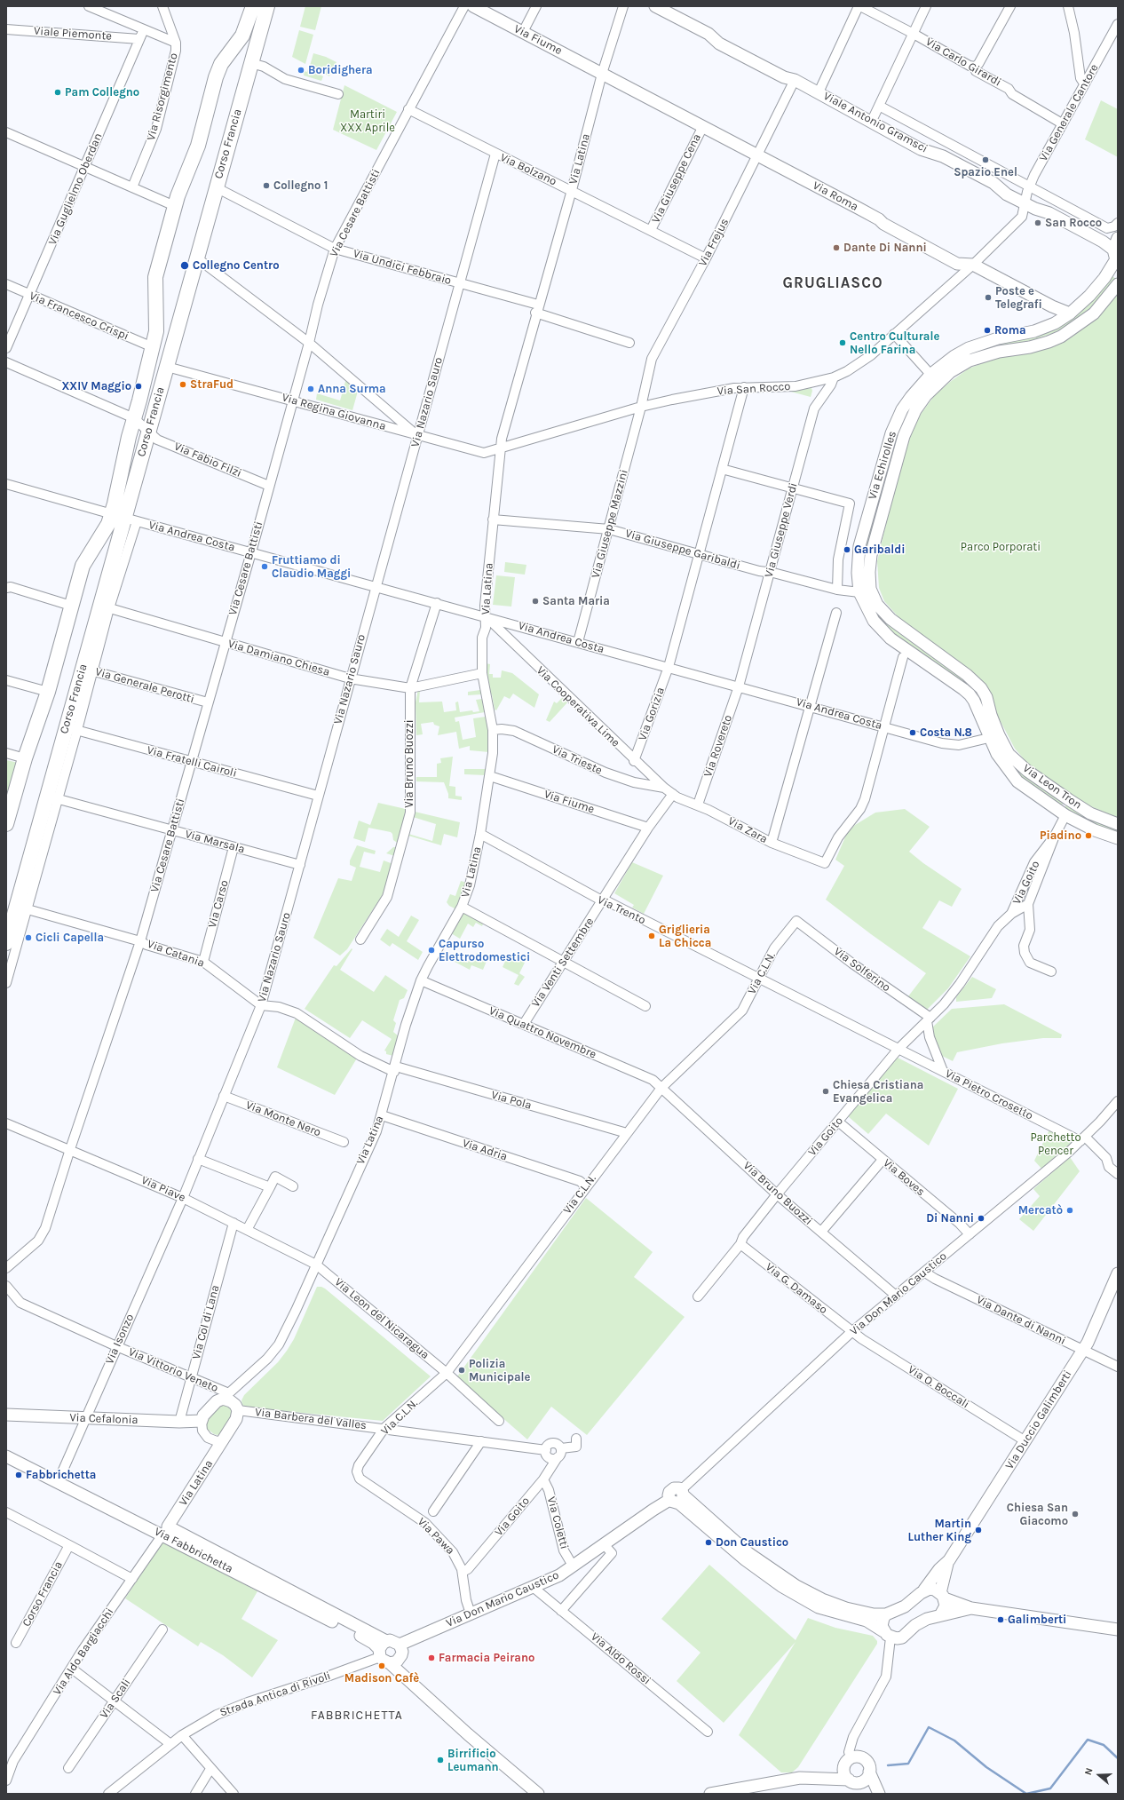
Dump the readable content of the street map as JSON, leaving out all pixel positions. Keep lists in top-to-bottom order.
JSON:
{
  "streets": {
    "main road": ["Corso Francia"],
    "street": [
      "Viale Piemonte",
      "Via Fiume",
      "Via Carlo Girardi",
      "Via Risorgimento",
      "Via Generale Cantore",
      "Viale Antonio Gramsci",
      "Via Latina",
      "Via Bolzano",
      "Via Giuseppe Cena",
      "Via Guglielmo Oberdan",
      "Via Roma",
      "Via Cesare Battisti",
      "Via Frejus",
      "Via Undici Febbraio",
      "Via Francesco Crispi",
      "Via San Rocco",
      "Via Nazario Sauro",
      "Via Regina Giovanna",
      "Via Fabio Filzi",
      "Via Echirolles",
      "Via Giuseppe Mazzini",
      "Via Giuseppe Verdi",
      "Via Andrea Costa",
      "Via Giuseppe Garibaldi",
      "Via Damiano Chiesa",
      "Via Generale Perotti",
      "Via Cooperativa Lime",
      "Via Gorizia",
      "Via Rovereto",
      "Via Trieste",
      "Via Fratelli Cairoli",
      "Via Bruno Buozzi",
      "Via Leon Tron",
      "Via Zara",
      "Via Marsala",
      "Via Goito",
      "Via Carso",
      "Via Trento",
      "Via Catania",
      "Via Venti Settembre",
      "Via Solferino",
      "Via C.L.N.",
      "Via Quattro Novembre",
      "Via Pietro Crosetto",
      "Via Pola",
      "Via Monte Nero",
      "Via Adria",
      "Via Boves",
      "Via Piave",
      "Via G. Damaso",
      "Via Don Mario Caustico",
      "Via Leon del Nicaragua",
      "Via Dante di Nanni",
      "Via Col di Lana",
      "Via Isonzo",
      "Via Vittorio Veneto",
      "Via O. Boccali",
      "Via Cefalonia",
      "Via Barbera del Valles",
      "Via Duccio Galimberti",
      "Via Coletti",
      "Via Pawa",
      "Via Fabbrichetta",
      "Via Aldo Bargiacchi",
      "Via Aldo Rossi",
      "Strada Antica di Rivoli",
      "Via Scali"
    ]
  },
  "crossings": [
    ["Viale Piemonte", "Via Guglielmo Oberdan"],
    ["Via Fiume", "Via Latina"],
    ["Via Fiume", "Via Roma"],
    ["Via Fiume", "Via Venti Settembre"],
    ["Via Carlo Girardi", "Via Generale Cantore"],
    ["Via Generale Cantore", "Viale Antonio Gramsci"],
    ["Via Generale Cantore", "Via Roma"],
    ["Via Generale Cantore", "Via San Rocco"],
    ["Viale Antonio Gramsci", "Via Frejus"],
    ["Viale Antonio Gramsci", "Via Echirolles"],
    ["Corso Francia", "Via Undici Febbraio"],
    ["Corso Francia", "Via Francesco Crispi"],
    ["Corso Francia", "Via Regina Giovanna"],
    ["Corso Francia", "Via Fabio Filzi"],
    ["Corso Francia", "Via Andrea Costa"],
    ["Corso Francia", "Via Damiano Chiesa"],
    ["Corso Francia", "Via Generale Perotti"],
    ["Corso Francia", "Via Fratelli Cairoli"],
    ["Corso Francia", "Via Marsala"],
    ["Corso Francia", "Via Catania"],
    ["Via Latina", "Via Bolzano"],
    ["Via Latina", "Via Roma"],
    ["Via Latina", "Via Undici Febbraio"],
    ["Via Latina", "Via San Rocco"],
    ["Via Latina", "Via Regina Giovanna"],
    ["Via Latina", "Via Andrea Costa"],
    ["Via Latina", "Via Giuseppe Garibaldi"],
    ["Via Latina", "Via Damiano Chiesa"],
    ["Via Latina", "Via Cooperativa Lime"],
    ["Via Latina", "Via Trieste"],
    ["Via Latina", "Via Trento"],
    ["Via Latina", "Via Quattro Novembre"],
    ["Via Latina", "Via Pola"],
    ["Via Latina", "Via Adria"],
    ["Via Latina", "Via Piave"],
    ["Via Latina", "Via Leon del Nicaragua"],
    ["Via Latina", "Via Vittorio Veneto"],
    ["Via Latina", "Via Cefalonia"],
    ["Via Latina", "Via Barbera del Valles"],
    ["Via Latina", "Via Fabbrichetta"],
    ["Via Latina", "Via Aldo Bargiacchi"],
    ["Via Bolzano", "Via Giuseppe Cena"],
    ["Via Bolzano", "Via Cesare Battisti"],
    ["Via Bolzano", "Via Frejus"],
    ["Via Bolzano", "Via Nazario Sauro"],
    ["Via Giuseppe Cena", "Via Roma"],
    ["Via Guglielmo Oberdan", "Via Francesco Crispi"],
    ["Via Roma", "Via Frejus"],
    ["Via Roma", "Via San Rocco"],
    ["Via Roma", "Via Echirolles"],
    ["Via Cesare Battisti", "Via Undici Febbraio"],
    ["Via Cesare Battisti", "Via Regina Giovanna"],
    ["Via Cesare Battisti", "Via Fabio Filzi"],
    ["Via Cesare Battisti", "Via Andrea Costa"],
    ["Via Cesare Battisti", "Via Damiano Chiesa"],
    ["Via Cesare Battisti", "Via Generale Perotti"],
    ["Via Cesare Battisti", "Via Fratelli Cairoli"],
    ["Via Cesare Battisti", "Via Marsala"],
    ["Via Cesare Battisti", "Via Catania"],
    ["Via Cesare Battisti", "Via Piave"],
    ["Via Frejus", "Via San Rocco"],
    ["Via Frejus", "Via Giuseppe Mazzini"],
    ["Via Undici Febbraio", "Via Nazario Sauro"],
    ["Via San Rocco", "Via Regina Giovanna"],
    ["Via San Rocco", "Via Giuseppe Mazzini"],
    ["Via San Rocco", "Via Giuseppe Verdi"],
    ["Via San Rocco", "Via Gorizia"],
    ["Via Nazario Sauro", "Via Regina Giovanna"],
    ["Via Nazario Sauro", "Via Andrea Costa"],
    ["Via Nazario Sauro", "Via Damiano Chiesa"],
    ["Via Nazario Sauro", "Via Fratelli Cairoli"],
    ["Via Nazario Sauro", "Via Marsala"],
    ["Via Nazario Sauro", "Via Catania"],
    ["Via Nazario Sauro", "Via Monte Nero"],
    ["Via Nazario Sauro", "Via Piave"],
    ["Via Nazario Sauro", "Via Isonzo"],
    ["Via Echirolles", "Via Andrea Costa"],
    ["Via Echirolles", "Via Giuseppe Garibaldi"],
    ["Via Echirolles", "Via Leon Tron"],
    ["Via Giuseppe Mazzini", "Via Andrea Costa"],
    ["Via Giuseppe Mazzini", "Via Giuseppe Garibaldi"],
    ["Via Giuseppe Verdi", "Via Andrea Costa"],
    ["Via Giuseppe Verdi", "Via Giuseppe Garibaldi"],
    ["Via Giuseppe Verdi", "Via Rovereto"],
    ["Via Andrea Costa", "Via Cooperativa Lime"],
    ["Via Andrea Costa", "Via Gorizia"],
    ["Via Andrea Costa", "Via Rovereto"],
    ["Via Andrea Costa", "Via Bruno Buozzi"],
    ["Via Andrea Costa", "Via Leon Tron"],
    ["Via Andrea Costa", "Via Zara"],
    ["Via Giuseppe Garibaldi", "Via Gorizia"],
    ["Via Damiano Chiesa", "Via Bruno Buozzi"],
    ["Via Cooperativa Lime", "Via Gorizia"],
    ["Via Cooperativa Lime", "Via Trieste"],
    ["Via Cooperativa Lime", "Via Zara"],
    ["Via Cooperativa Lime", "Via Venti Settembre"],
    ["Via Rovereto", "Via Zara"],
    ["Via Bruno Buozzi", "Via Goito"],
    ["Via Bruno Buozzi", "Via C.L.N."],
    ["Via Bruno Buozzi", "Via Quattro Novembre"],
    ["Via Bruno Buozzi", "Via Don Mario Caustico"],
    ["Via Leon Tron", "Via Goito"],
    ["Via Zara", "Via Venti Settembre"],
    ["Via Marsala", "Via Carso"],
    ["Via Goito", "Via Trento"],
    ["Via Goito", "Via Solferino"],
    ["Via Goito", "Via Pietro Crosetto"],
    ["Via Goito", "Via Boves"],
    ["Via Goito", "Via G. Damaso"],
    ["Via Goito", "Via Barbera del Valles"],
    ["Via Goito", "Via Coletti"],
    ["Via Goito", "Via Pawa"],
    ["Via Carso", "Via Catania"],
    ["Via Trento", "Via Venti Settembre"],
    ["Via Trento", "Via C.L.N."],
    ["Via Trento", "Via Pietro Crosetto"],
    ["Via Venti Settembre", "Via Quattro Novembre"],
    ["Via Solferino", "Via C.L.N."],
    ["Via C.L.N.", "Via Quattro Novembre"],
    ["Via C.L.N.", "Via Pola"],
    ["Via C.L.N.", "Via Adria"],
    ["Via C.L.N.", "Via Leon del Nicaragua"],
    ["Via C.L.N.", "Via Barbera del Valles"],
    ["Via C.L.N.", "Via Pawa"],
    ["Via Pietro Crosetto", "Via Don Mario Caustico"],
    ["Via Boves", "Via Don Mario Caustico"],
    ["Via Piave", "Via Leon del Nicaragua"],
    ["Via Piave", "Via Col di Lana"],
    ["Via Piave", "Via Isonzo"],
    ["Via G. Damaso", "Via Don Mario Caustico"],
    ["Via G. Damaso", "Via O. Boccali"],
    ["Via Don Mario Caustico", "Via Dante di Nanni"],
    ["Via Don Mario Caustico", "Via O. Boccali"],
    ["Via Don Mario Caustico", "Via Coletti"],
    ["Via Don Mario Caustico", "Via Pawa"],
    ["Via Don Mario Caustico", "Via Aldo Rossi"],
    ["Via Dante di Nanni", "Via Duccio Galimberti"],
    ["Via Col di Lana", "Via Vittorio Veneto"],
    ["Via Col di Lana", "Via Cefalonia"],
    ["Via Isonzo", "Via Vittorio Veneto"],
    ["Via Isonzo", "Via Cefalonia"],
    ["Via Isonzo", "Via Fabbrichetta"],
    ["Via Vittorio Veneto", "Via Cefalonia"],
    ["Via Vittorio Veneto", "Via Barbera del Valles"],
    ["Via O. Boccali", "Via Duccio Galimberti"],
    ["Via Cefalonia", "Via Barbera del Valles"],
    ["Via Fabbrichetta", "Via Aldo Bargiacchi"],
    ["Via Fabbrichetta", "Strada Antica di Rivoli"]
  ],
  "districts": ["GRUGLIASCO", "FABBRICHETTA"],
  "parks": ["Martiri XXX Aprile", "Parco Porporati", "Parchetto Pencer"],
  "places": [
    "Boridighera",
    "Pam Collegno",
    "Spazio Enel",
    "Collegno 1",
    "San Rocco",
    "Dante Di Nanni",
    "Collegno Centro",
    "Poste e Telegrafi",
    "Roma",
    "Centro Culturale Nello Farina",
    "StraFud",
    "XXIV Maggio",
    "Anna Surma",
    "Garibaldi",
    "Fruttiamo di Claudio Maggi",
    "Santa Maria",
    "Costa N.8",
    "Piadino",
    "Griglieria La Chicca",
    "Cicli Capella",
    "Capurso Elettrodomestici",
    "Chiesa Cristiana Evangelica",
    "Mercatò",
    "Di Nanni",
    "Polizia Municipale",
    "Fabbrichetta",
    "Chiesa San Giacomo",
    "Martin Luther King",
    "Don Caustico",
    "Galimberti",
    "Farmacia Peirano",
    "Madison Cafè",
    "Birrificio Leumann"
  ],
  "north": "left"
}
